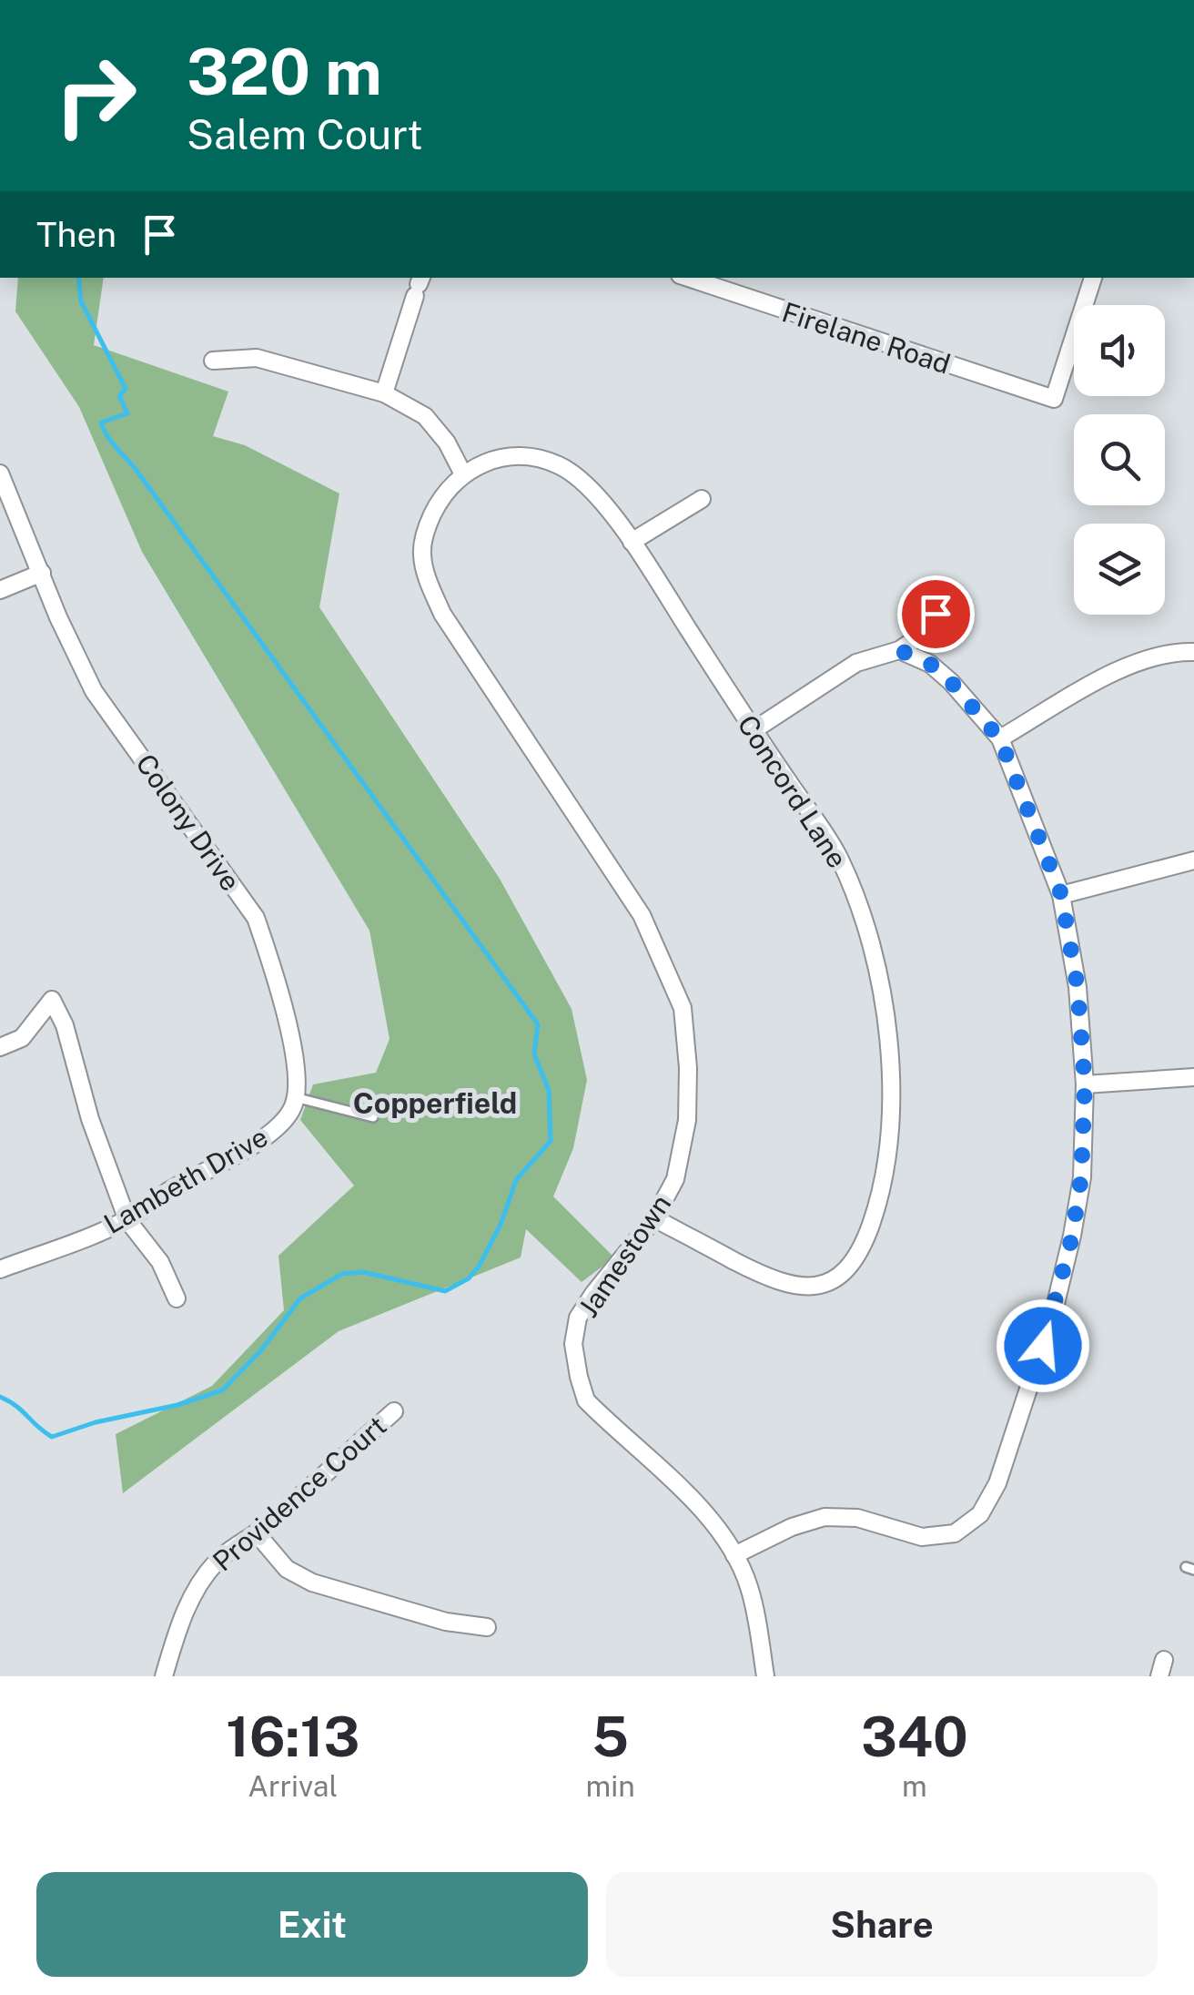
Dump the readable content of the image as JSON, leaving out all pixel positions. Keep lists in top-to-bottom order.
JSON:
{
  "streets": {
    "street": [
      "Firelane Road",
      "Concord Lane",
      "Colony Drive",
      "Lambeth Drive",
      "Jamestown",
      "Providence Court"
    ]
  },
  "crossings": [
    ["Concord Lane", "Jamestown"],
    ["Colony Drive", "Lambeth Drive"]
  ],
  "districts": ["Copperfield"],
  "page": {
    "turn": ["320 m", "Salem Court"],
    "then": "Then",
    "eta": [
      "16:13",
      "Arrival",
      "5",
      "min",
      "340",
      "m"
    ],
    "buttons": ["Exit", "Share"]
  }
}
